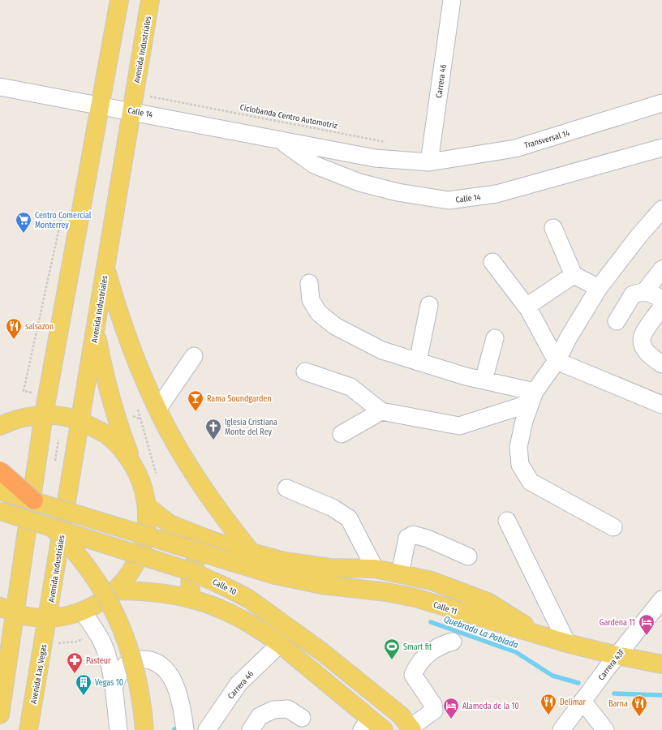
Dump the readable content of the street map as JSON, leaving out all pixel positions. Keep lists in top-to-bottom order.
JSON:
{
  "streets": {
    "main road": [
      "Avenida Industriales",
      "Calle 10",
      "Calle 11",
      "Avenida Las Vegas"
    ],
    "street": [
      "Carrera 46",
      "Calle 14",
      "Transversal 14",
      "Carrera 43F"
    ],
    "path": ["Ciclobanda Centro Automotriz"]
  },
  "crossings": [
    ["Avenida Industriales", "Calle 14"],
    ["Avenida Industriales", "Avenida Las Vegas"],
    ["Carrera 46", "Calle 14"],
    ["Carrera 46", "Transversal 14"],
    ["Calle 14", "Transversal 14"],
    ["Calle 11", "Carrera 43F"]
  ],
  "water": ["Quebrada La Poblada"],
  "places": {
    "supermarket": ["Centro Comercial Monterrey"],
    "restaurant": ["salsazon", "Delimar", "Barna"],
    "bar": ["Rama Soundgarden"],
    "church": ["Iglesia Cristiana Monte del Rey"],
    "hotel": ["Gardena 11", "Alameda de la 10"],
    "sports": ["Smart fit"],
    "pharmacy": ["Pasteur"],
    "building": ["Vegas 10"]
  }
}
